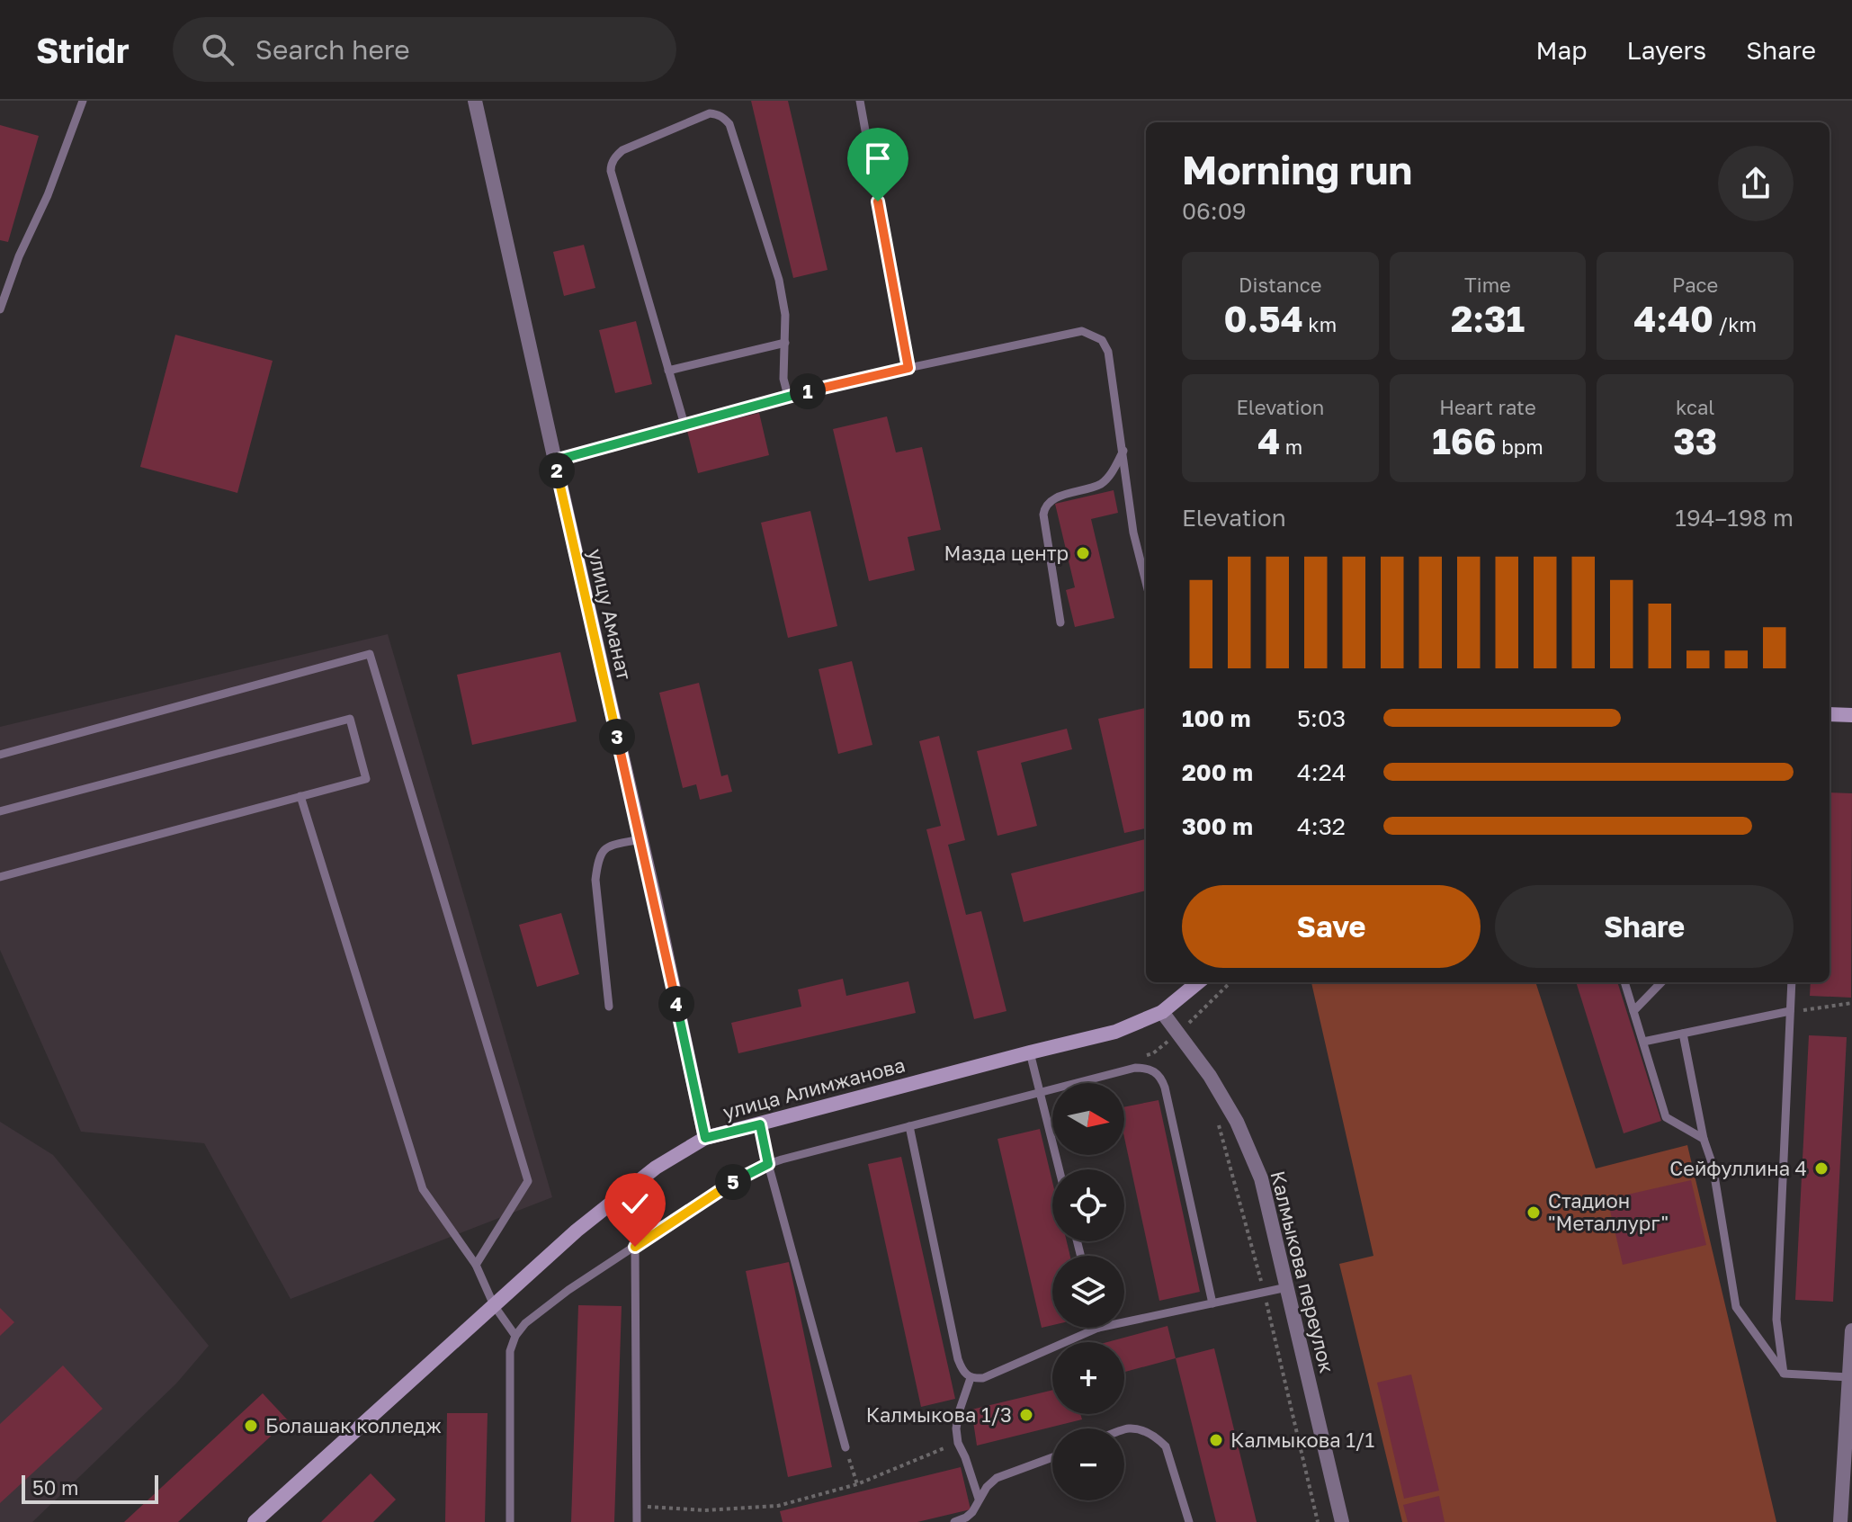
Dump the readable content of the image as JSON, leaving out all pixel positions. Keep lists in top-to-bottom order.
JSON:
{
  "streets": {
    "street": ["улицу Аманат", "улица Алимжанова", "Калмыкова переулок"]
  },
  "crossings": [
    ["улицу Аманат", "улица Алимжанова"],
    ["улица Алимжанова", "Калмыкова переулок"]
  ],
  "places": [
    "Мазда центр",
    "Сейфуллина 4",
    "Стадион \"Металлург\"",
    "Калмыкова 1/3",
    "Болашак колледж",
    "Калмыкова 1/1"
  ],
  "scale_bar": "50 m",
  "north": "right",
  "page": {
    "header": "Stridr",
    "search": "Search here",
    "nav": ["Map", "Layers", "Share"],
    "heading": ["Morning run", "06:09"],
    "stats": [
      ["Distance", "0.54 km"],
      ["Time", "2:31"],
      ["Pace", "4:40 /km"],
      ["Elevation", "4 m"],
      ["Heart rate", "166 bpm"],
      ["kcal", "33"]
    ],
    "pins": [
      "1",
      "2",
      "3",
      "4",
      "5"
    ],
    "chart": ["Elevation", "194–198 m"],
    "list": [
      {
        "name": "100 m",
        "note": "5:03"
      },
      {
        "name": "200 m",
        "note": "4:24"
      },
      {
        "name": "300 m",
        "note": "4:32"
      }
    ],
    "buttons": ["Save", "Share"],
    "map_buttons": ["+", "−"],
    "scale": "50 m"
  }
}
